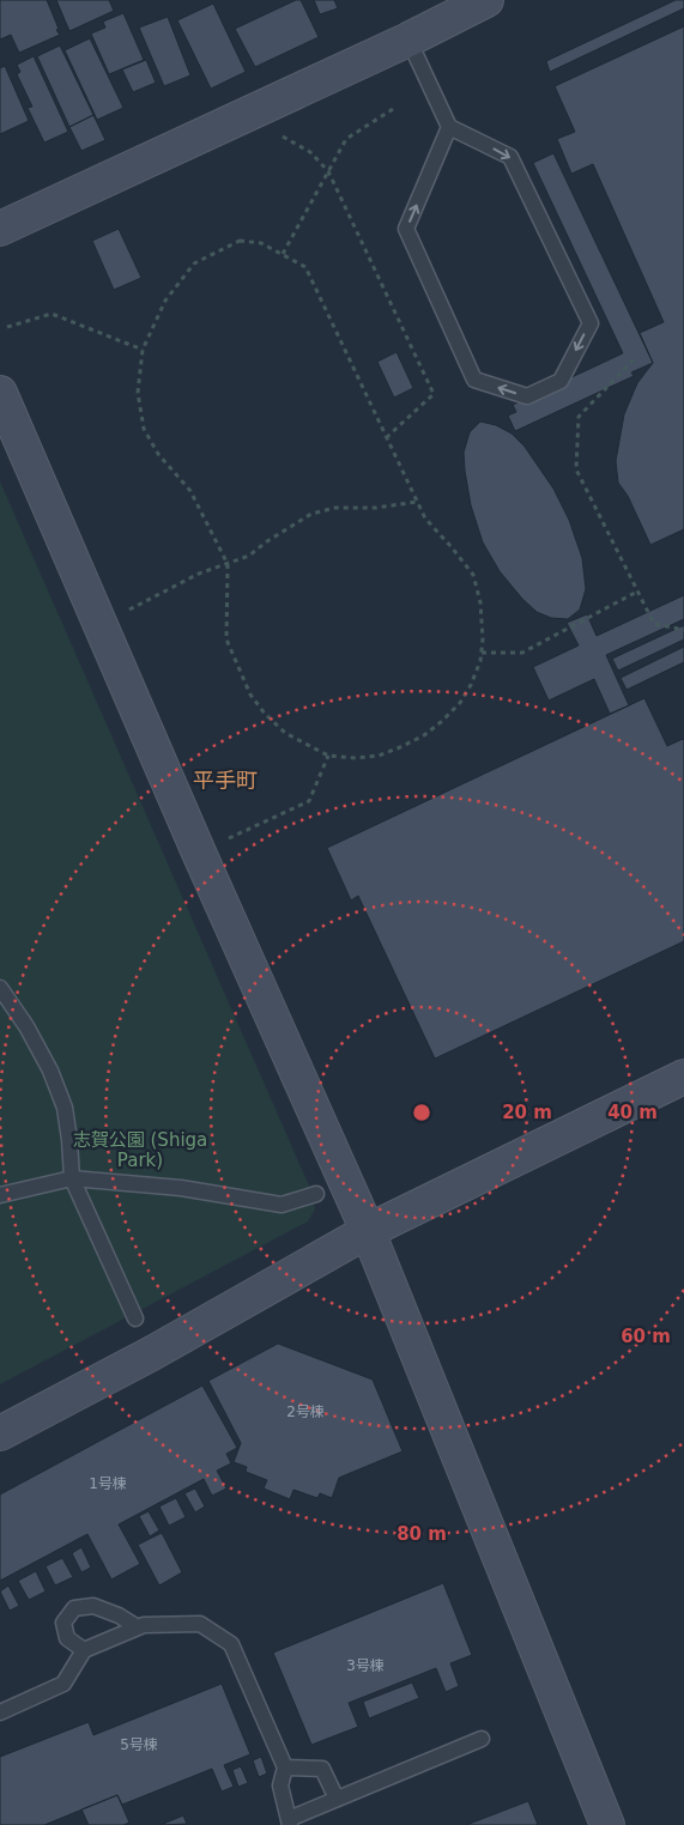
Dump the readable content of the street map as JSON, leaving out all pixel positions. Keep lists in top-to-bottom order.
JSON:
{
  "districts": ["平手町"],
  "parks": ["志賀公園 (Shiga Park)"],
  "house_numbers": [
    "2号棟",
    "1号棟",
    "3号棟",
    "5号棟"
  ],
  "rings": [
    "20 m",
    "40 m",
    "60 m",
    "80 m"
  ]
}
